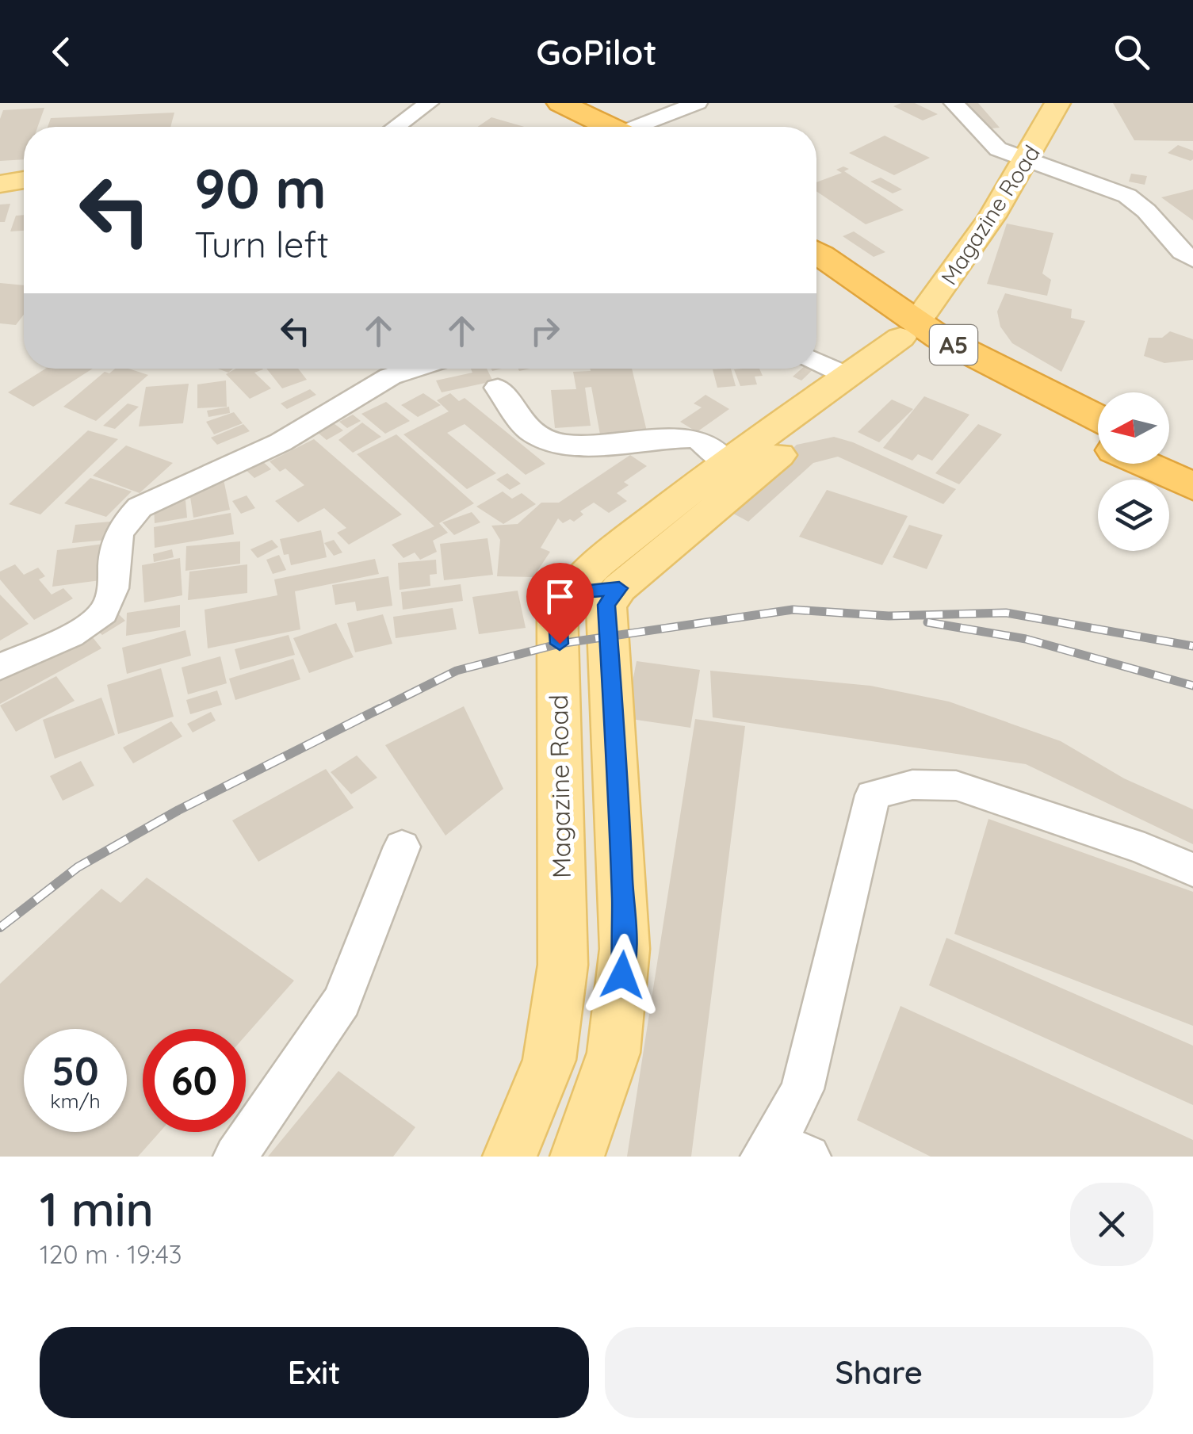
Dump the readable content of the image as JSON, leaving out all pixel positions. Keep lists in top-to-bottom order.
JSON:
{
  "streets": {
    "highway": ["A5"],
    "main road": ["Magazine Road"]
  },
  "crossings": [
    ["Magazine Road", "A5"]
  ],
  "north": "left",
  "page": {
    "header": "GoPilot",
    "turn": ["90 m", "Turn left"],
    "speed": "50 km/h",
    "limit": "60",
    "heading": ["1 min", "120 m · 19:43"],
    "buttons": ["Exit", "Share"]
  }
}
